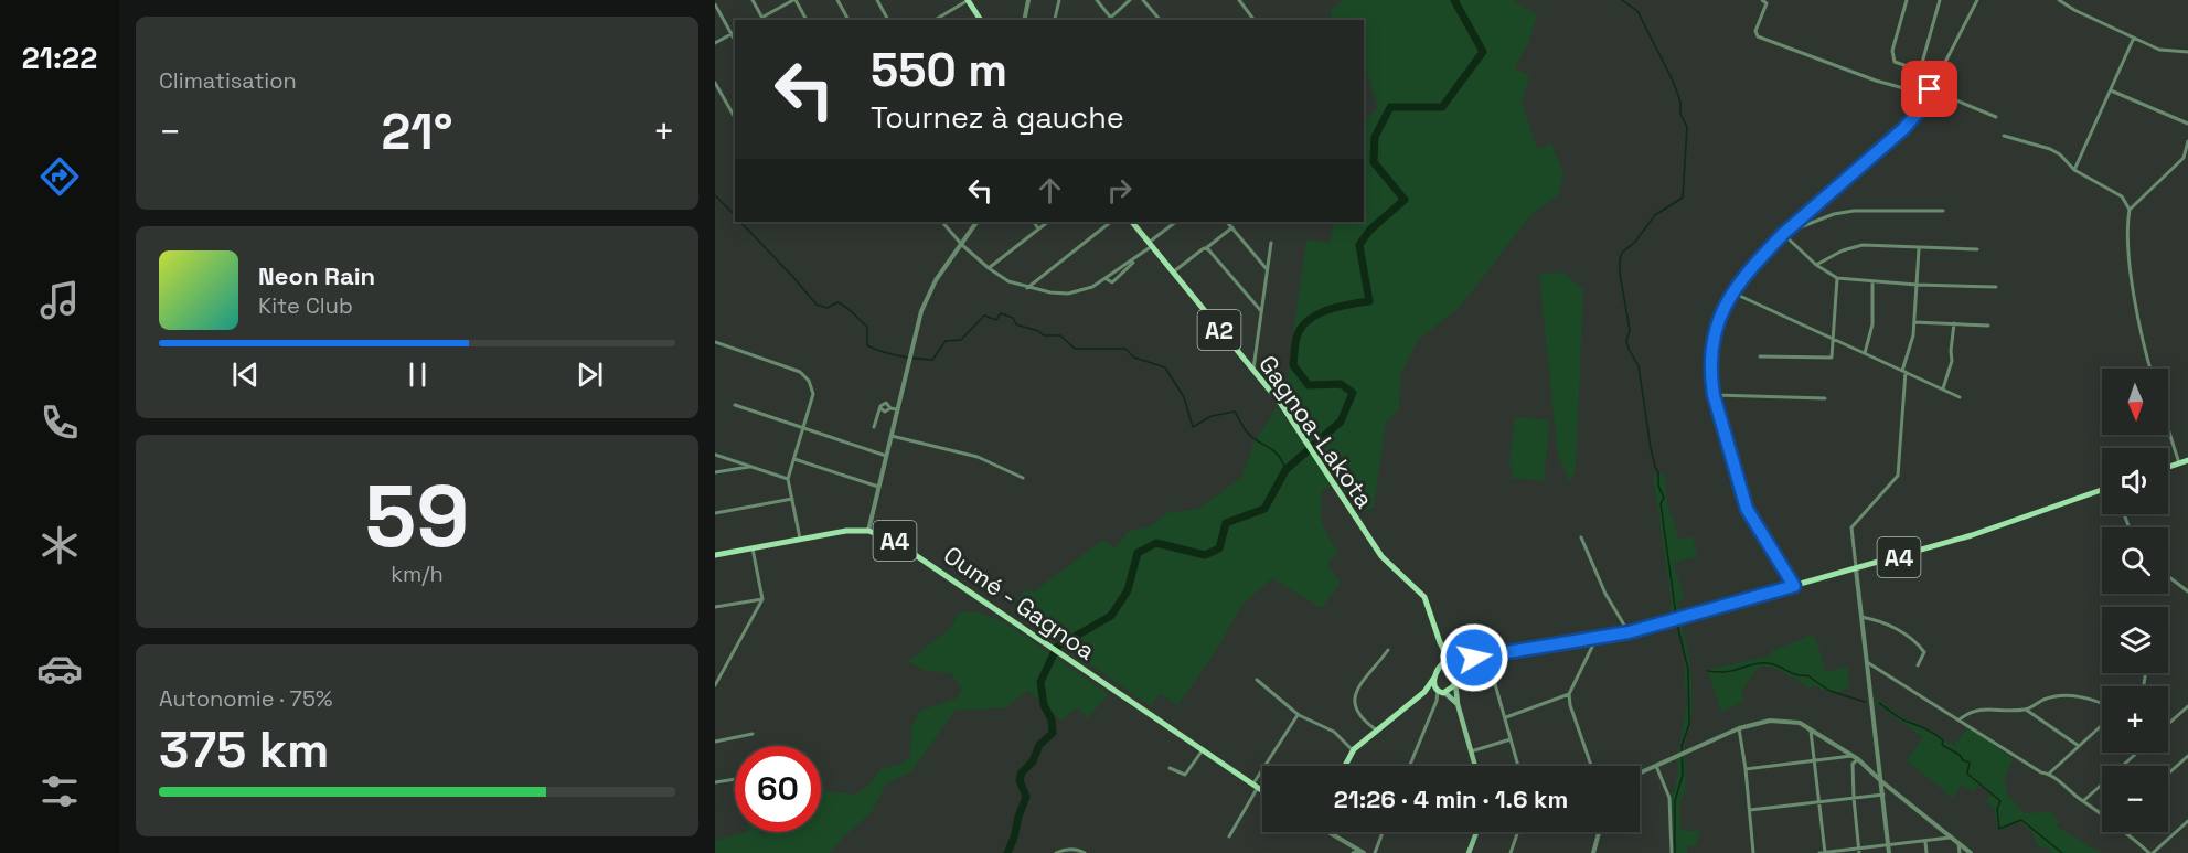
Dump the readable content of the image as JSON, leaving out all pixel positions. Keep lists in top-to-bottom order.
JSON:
{
  "streets": {
    "main road": [
      "A2",
      "Gagnoa-Lakota",
      "A4",
      "Oumé - Gagnoa"
    ]
  },
  "crossings": [
    ["Gagnoa-Lakota", "A4"]
  ],
  "north": "bottom",
  "page": {
    "tabs": "21:22",
    "tile": [
      "Climatisation",
      ["59", "km/h"],
      ["Autonomie · 75%", "375 km"]
    ],
    "turn": ["550 m", "Tournez à gauche"],
    "heat": ["−", "21°", "+"],
    "song": ["Neon Rain", "Kite Club"],
    "map_buttons": ["+", "−"],
    "limit": "60",
    "trip": "21:26 · 4 min · 1.6 km"
  }
}
